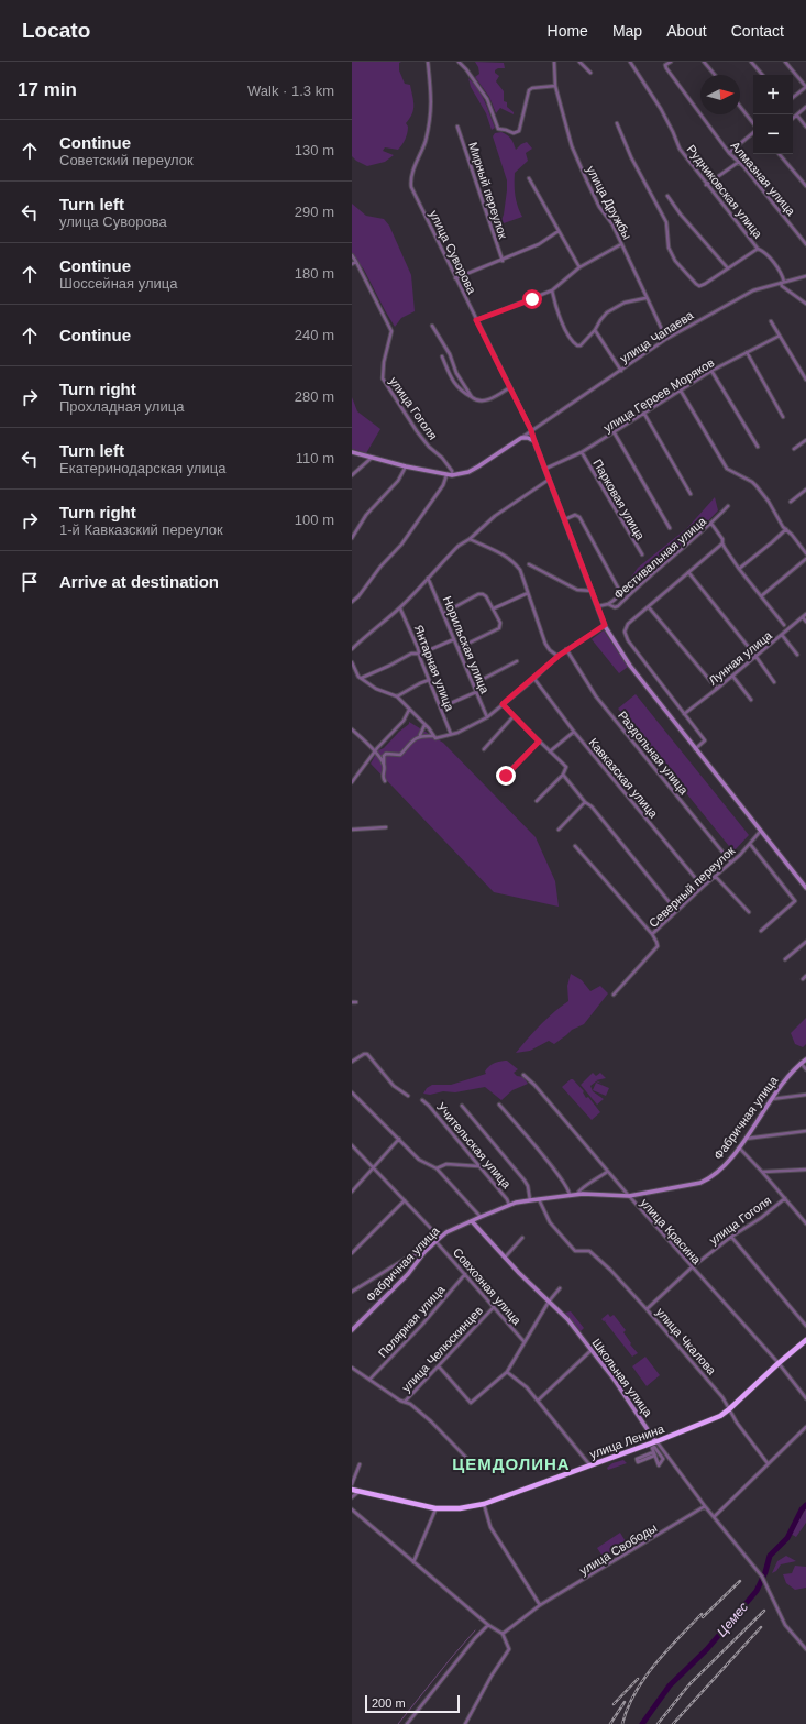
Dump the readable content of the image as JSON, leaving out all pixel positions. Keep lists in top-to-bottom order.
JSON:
{
  "streets": {
    "highway": ["улица Ленина"],
    "street": [
      "Алмазная улица",
      "Мирный переулок",
      "Рудниковская улица",
      "улица Дружбы",
      "улица Суворова",
      "улица Чапаева",
      "улица Героев Моряков",
      "улица Гоголя",
      "Парковая улица",
      "Фестивальная улица",
      "Норильская улица",
      "Лунная улица",
      "Янтарная улица",
      "Раздольная улица",
      "Кавказская улица",
      "Северный переулок",
      "Фабричная улица",
      "Учительская улица",
      "улица Красина",
      "Совхозная улица",
      "Полярная улица",
      "улица Чкалова",
      "улица Челюскинцев",
      "Школьная улица",
      "улица Свободы"
    ]
  },
  "crossings": [
    ["Рудниковская улица", "улица Чапаева"],
    ["улица Дружбы", "улица Чапаева"],
    ["улица Суворова", "улица Чапаева"],
    ["улица Чапаева", "улица Гоголя"],
    ["улица Героев Моряков", "Парковая улица"],
    ["улица Гоголя", "улица Красина"],
    ["улица Гоголя", "улица Чкалова"],
    ["Раздольная улица", "Северный переулок"],
    ["Кавказская улица", "Северный переулок"],
    ["Фабричная улица", "Учительская улица"],
    ["Фабричная улица", "улица Красина"],
    ["Фабричная улица", "Совхозная улица"],
    ["Фабричная улица", "улица Чкалова"],
    ["Фабричная улица", "Школьная улица"],
    ["улица Красина", "улица Ленина"],
    ["Совхозная улица", "Полярная улица"],
    ["Совхозная улица", "улица Челюскинцев"],
    ["улица Чкалова", "улица Ленина"],
    ["Школьная улица", "улица Ленина"],
    ["Школьная улица", "улица Свободы"]
  ],
  "districts": ["ЦЕМДОЛИНА"],
  "water": ["Цемес"],
  "scale_bar": "200 m",
  "north": "right",
  "page": {
    "header": "Locato",
    "nav": [
      "Home",
      "Map",
      "About",
      "Contact"
    ],
    "heading": ["17 min", "Walk · 1.3 km"],
    "map_buttons": ["+", "−"],
    "list": [
      ["Continue", "Советский переулок", "130 m"],
      ["Turn left", "улица Суворова", "290 m"],
      ["Continue", "Шоссейная улица", "180 m"],
      ["Continue", "240 m"],
      ["Turn right", "Прохладная улица", "280 m"],
      ["Turn left", "Екатеринодарская улица", "110 m"],
      ["Turn right", "1-й Кавказский переулок", "100 m"],
      "Arrive at destination"
    ],
    "scale": "200 m"
  }
}
